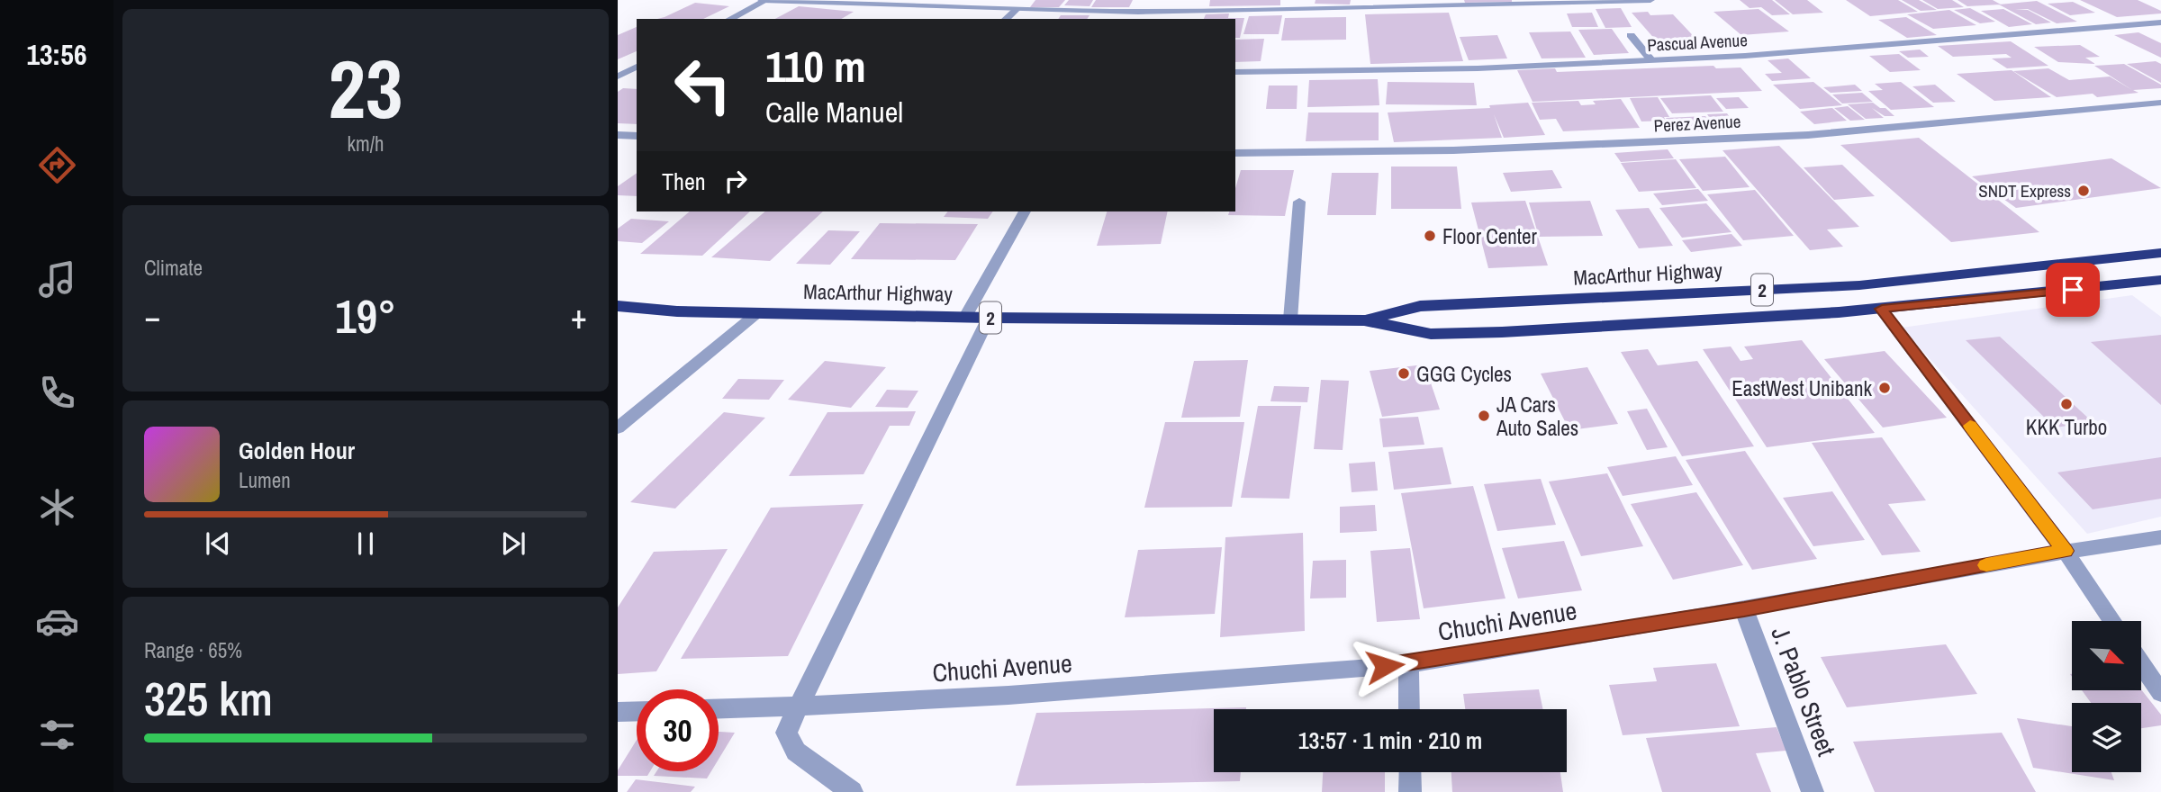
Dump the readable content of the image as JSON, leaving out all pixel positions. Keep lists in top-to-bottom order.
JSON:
{
  "streets": {
    "highway": ["MacArthur Highway", "2"],
    "street": [
      "Pascual Avenue",
      "Perez Avenue",
      "Chuchi Avenue",
      "J. Pablo Street"
    ]
  },
  "crossings": [
    ["Chuchi Avenue", "J. Pablo Street"]
  ],
  "places": [
    "SNDT Express",
    "Floor Center",
    "GGG Cycles",
    "EastWest Unibank",
    "KKK Turbo",
    "JA Cars Auto Sales"
  ],
  "north": "bottom right",
  "page": {
    "tabs": "13:56",
    "tile": [
      ["23", "km/h"],
      "Climate",
      ["Range · 65%", "325 km"]
    ],
    "turn": ["110 m", "Calle Manuel"],
    "then": "Then",
    "heat": ["−", "19°", "+"],
    "song": ["Golden Hour", "Lumen"],
    "limit": "30",
    "trip": "13:57 · 1 min · 210 m"
  }
}
